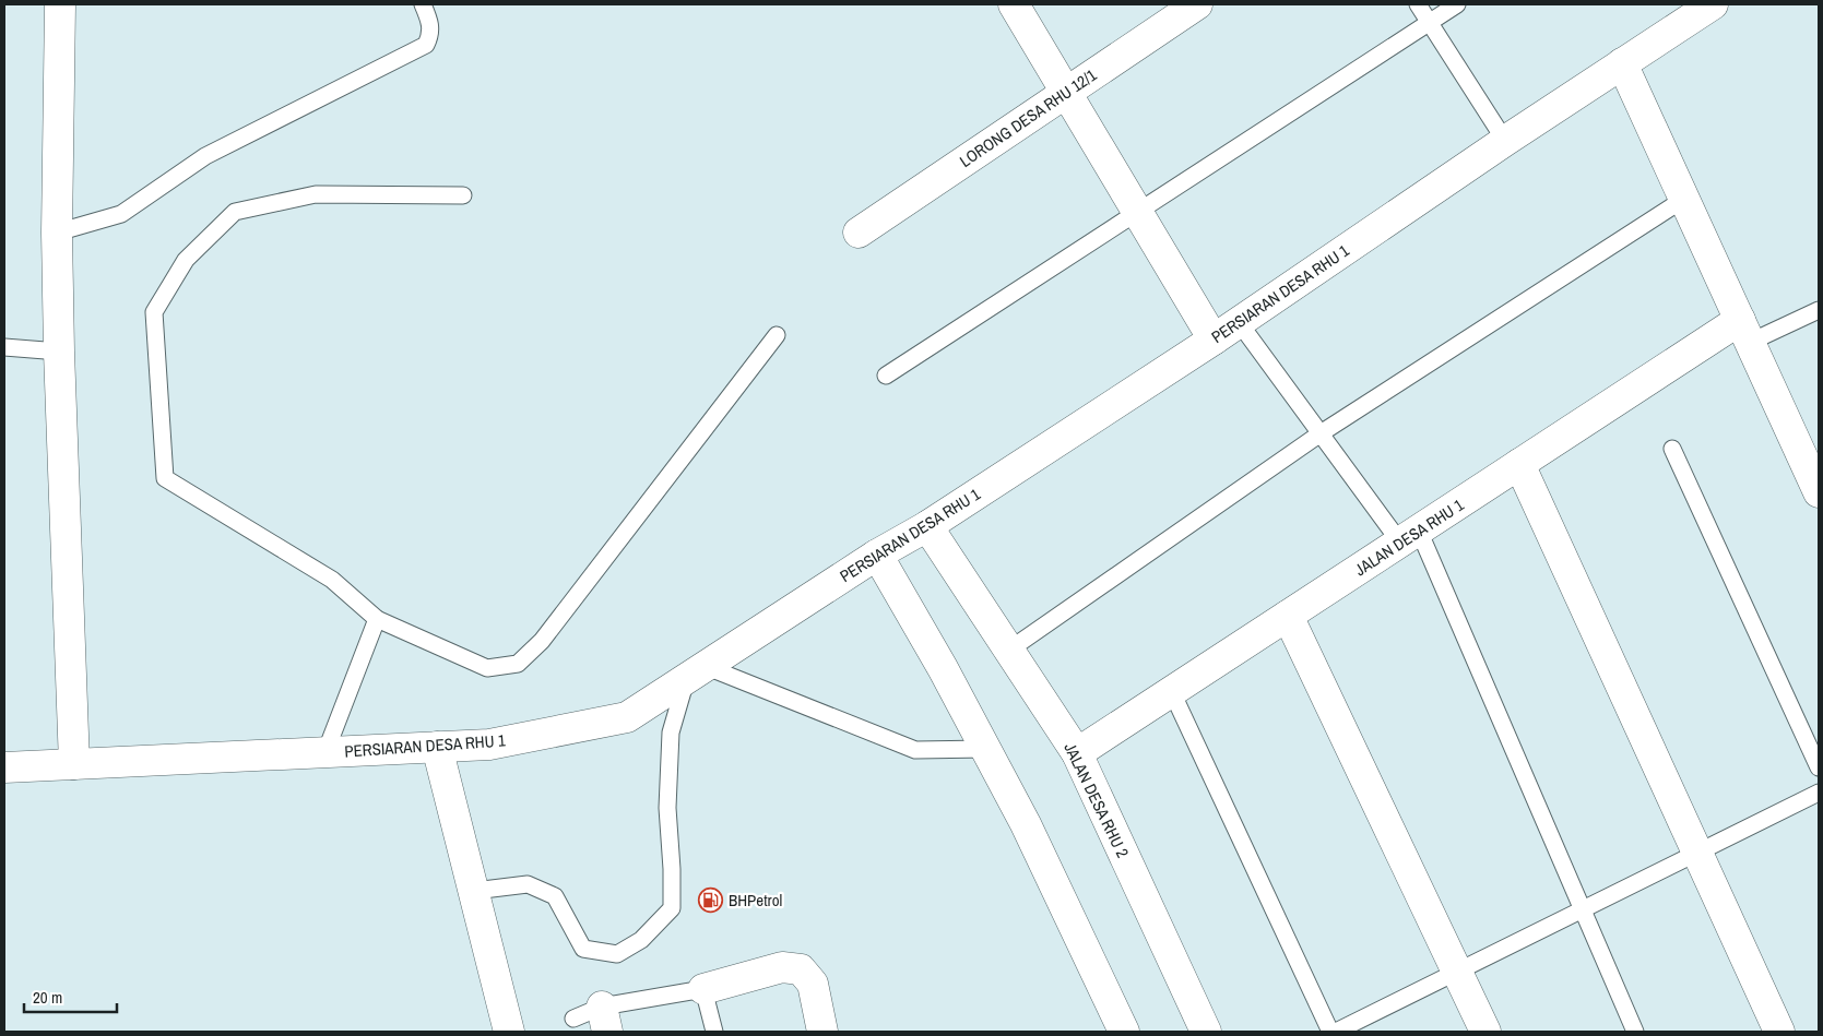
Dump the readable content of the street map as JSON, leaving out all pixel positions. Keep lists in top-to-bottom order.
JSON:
{
  "streets": {
    "street": [
      "LORONG DESA RHU 12/1",
      "PERSIARAN DESA RHU 1",
      "JALAN DESA RHU 1",
      "JALAN DESA RHU 2"
    ]
  },
  "crossings": [
    ["PERSIARAN DESA RHU 1", "JALAN DESA RHU 2"],
    ["JALAN DESA RHU 1", "JALAN DESA RHU 2"]
  ],
  "places": {
    "fuel station": ["BHPetrol"]
  },
  "scale_bar": "20 m"
}
